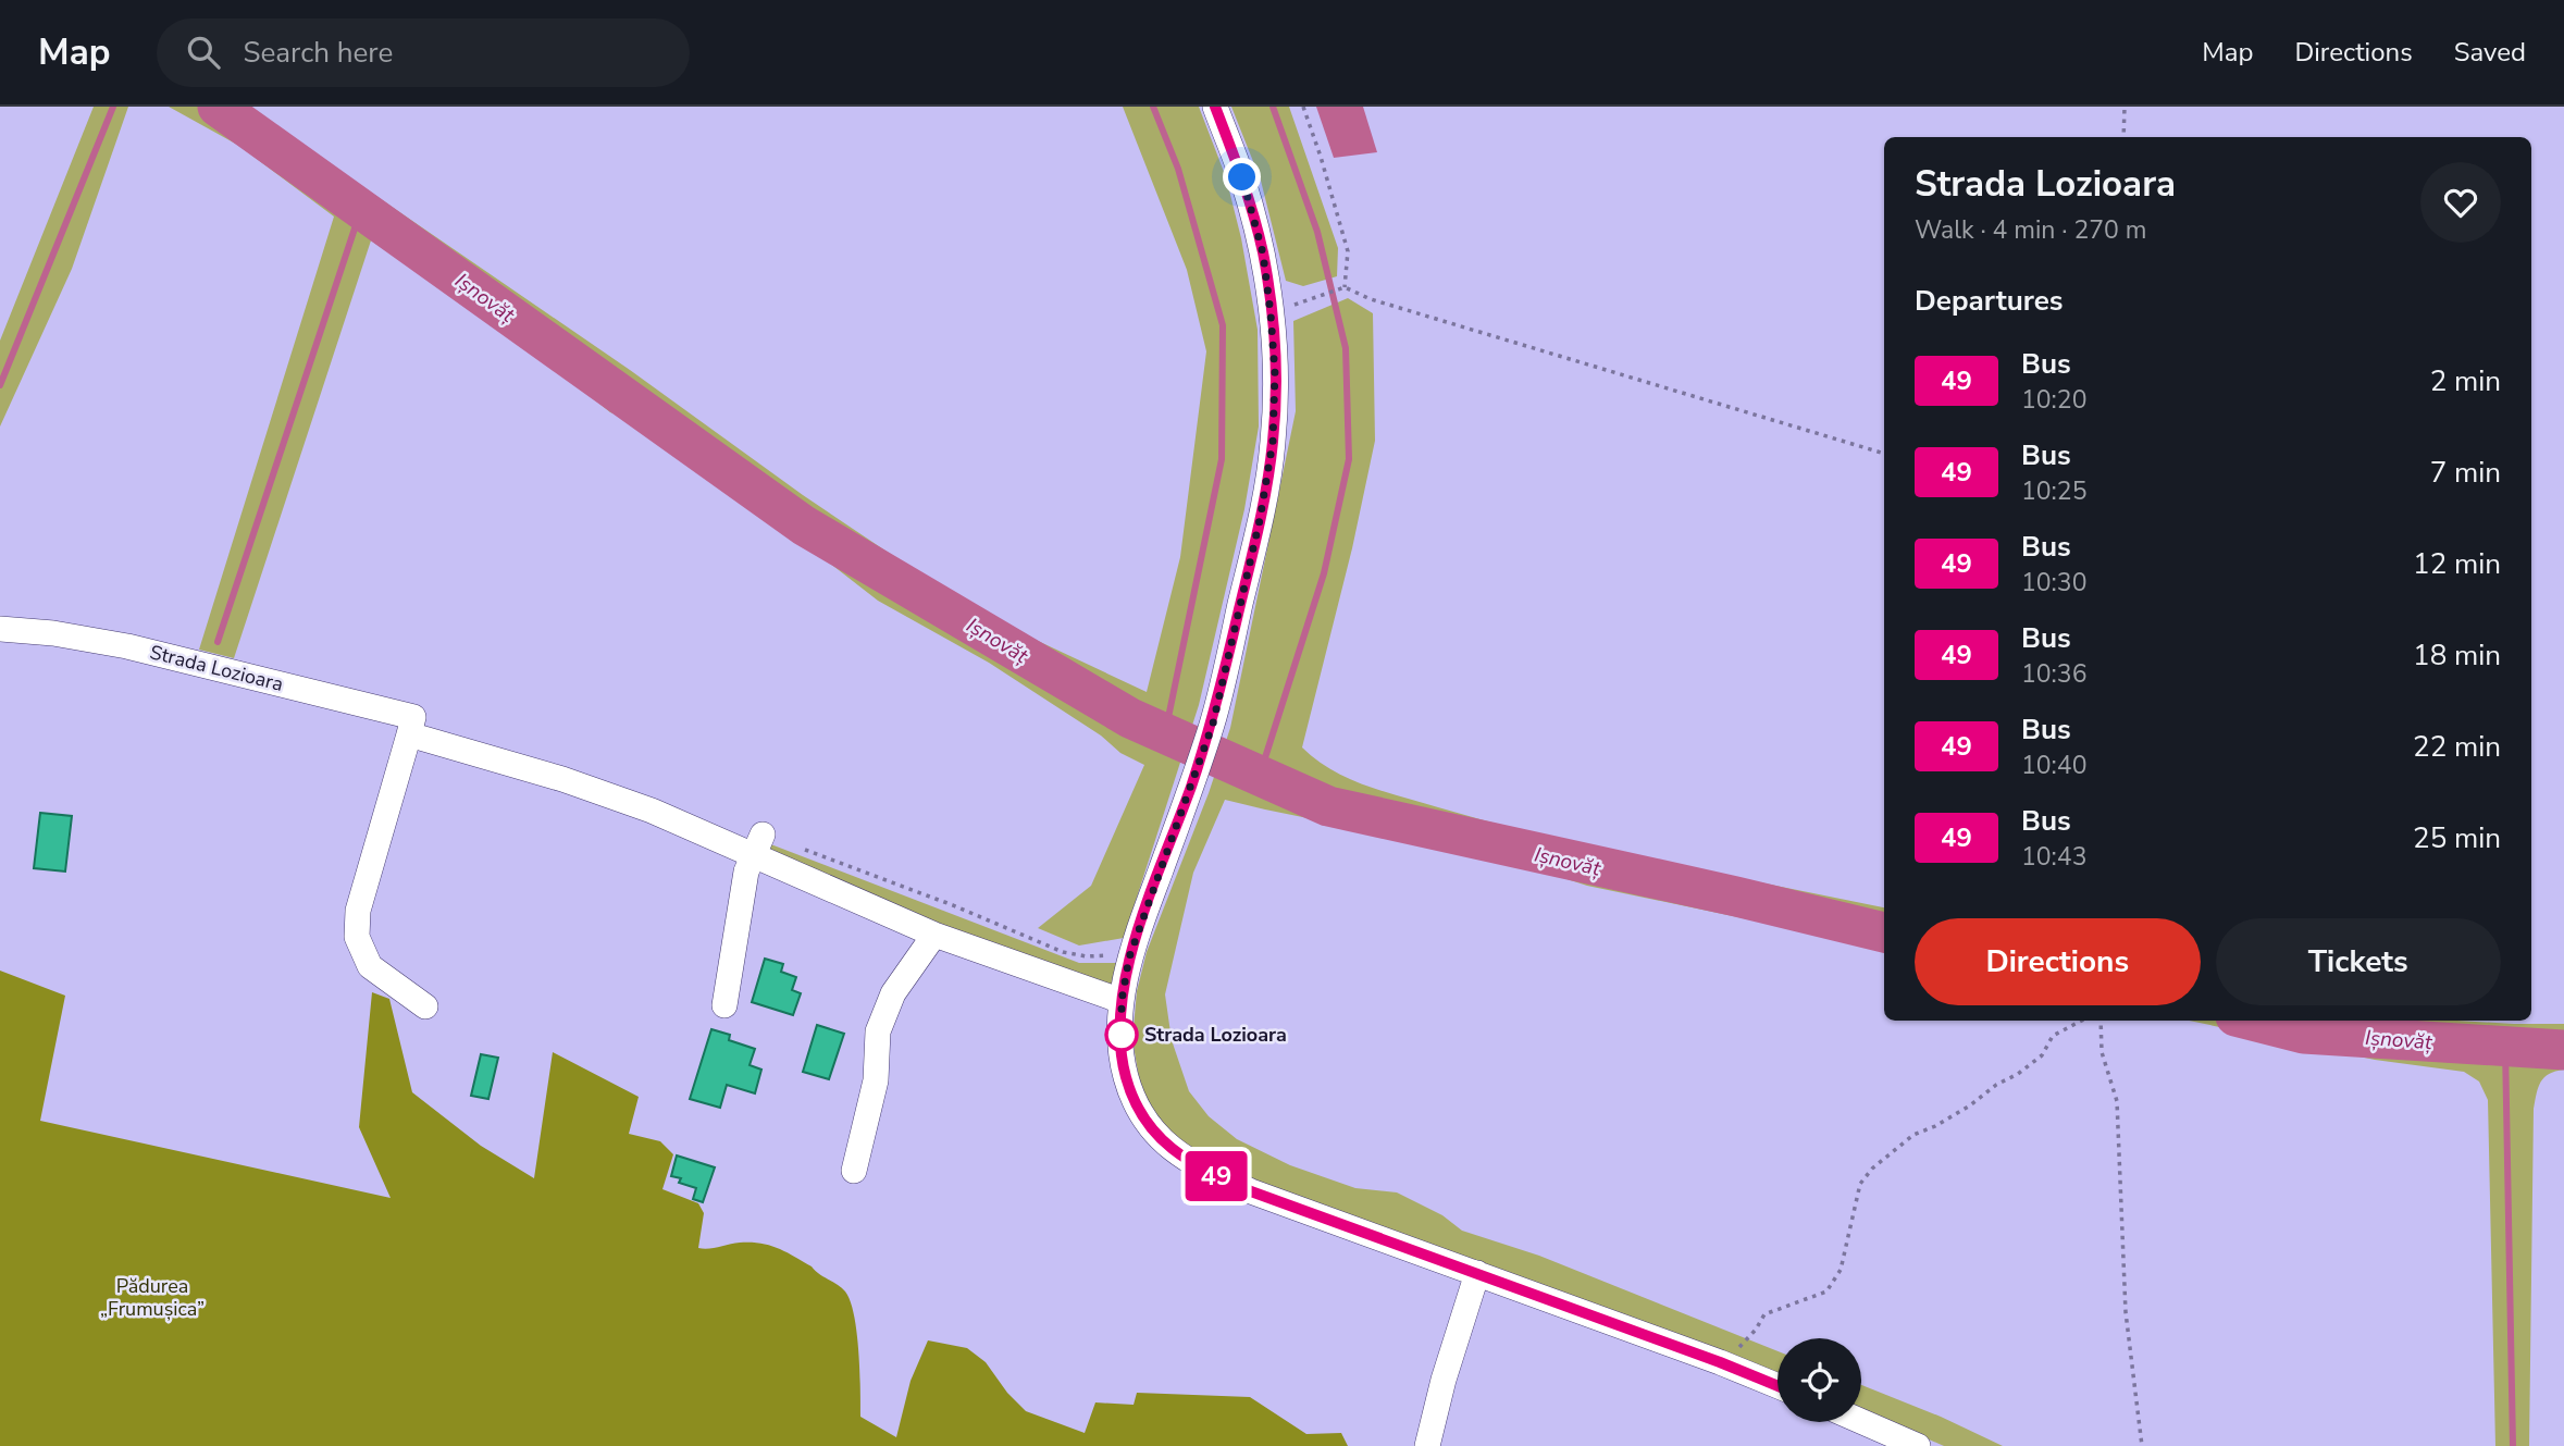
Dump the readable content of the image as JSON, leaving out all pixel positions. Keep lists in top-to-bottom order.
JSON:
{
  "streets": {
    "street": ["Strada Lozioara"]
  },
  "water": ["Ișnovăț"],
  "parks": ["Pădurea „Frumușica”"],
  "places": ["Strada Lozioara"],
  "lines": ["bus line 49"],
  "page": {
    "header": "Map",
    "search": "Search here",
    "nav": ["Map", "Directions", "Saved"],
    "on_map": "49",
    "heading": [
      ["Strada Lozioara", "Walk · 4 min · 270 m"],
      "Departures"
    ],
    "list": [
      {
        "mark": "49",
        "name": "Bus",
        "note": "10:20",
        "value": "2 min"
      },
      {
        "mark": "49",
        "name": "Bus",
        "note": "10:25",
        "value": "7 min"
      },
      {
        "mark": "49",
        "name": "Bus",
        "note": "10:30",
        "value": "12 min"
      },
      {
        "mark": "49",
        "name": "Bus",
        "note": "10:36",
        "value": "18 min"
      },
      {
        "mark": "49",
        "name": "Bus",
        "note": "10:40",
        "value": "22 min"
      },
      {
        "mark": "49",
        "name": "Bus",
        "note": "10:43",
        "value": "25 min"
      }
    ],
    "buttons": ["Directions", "Tickets"]
  }
}
